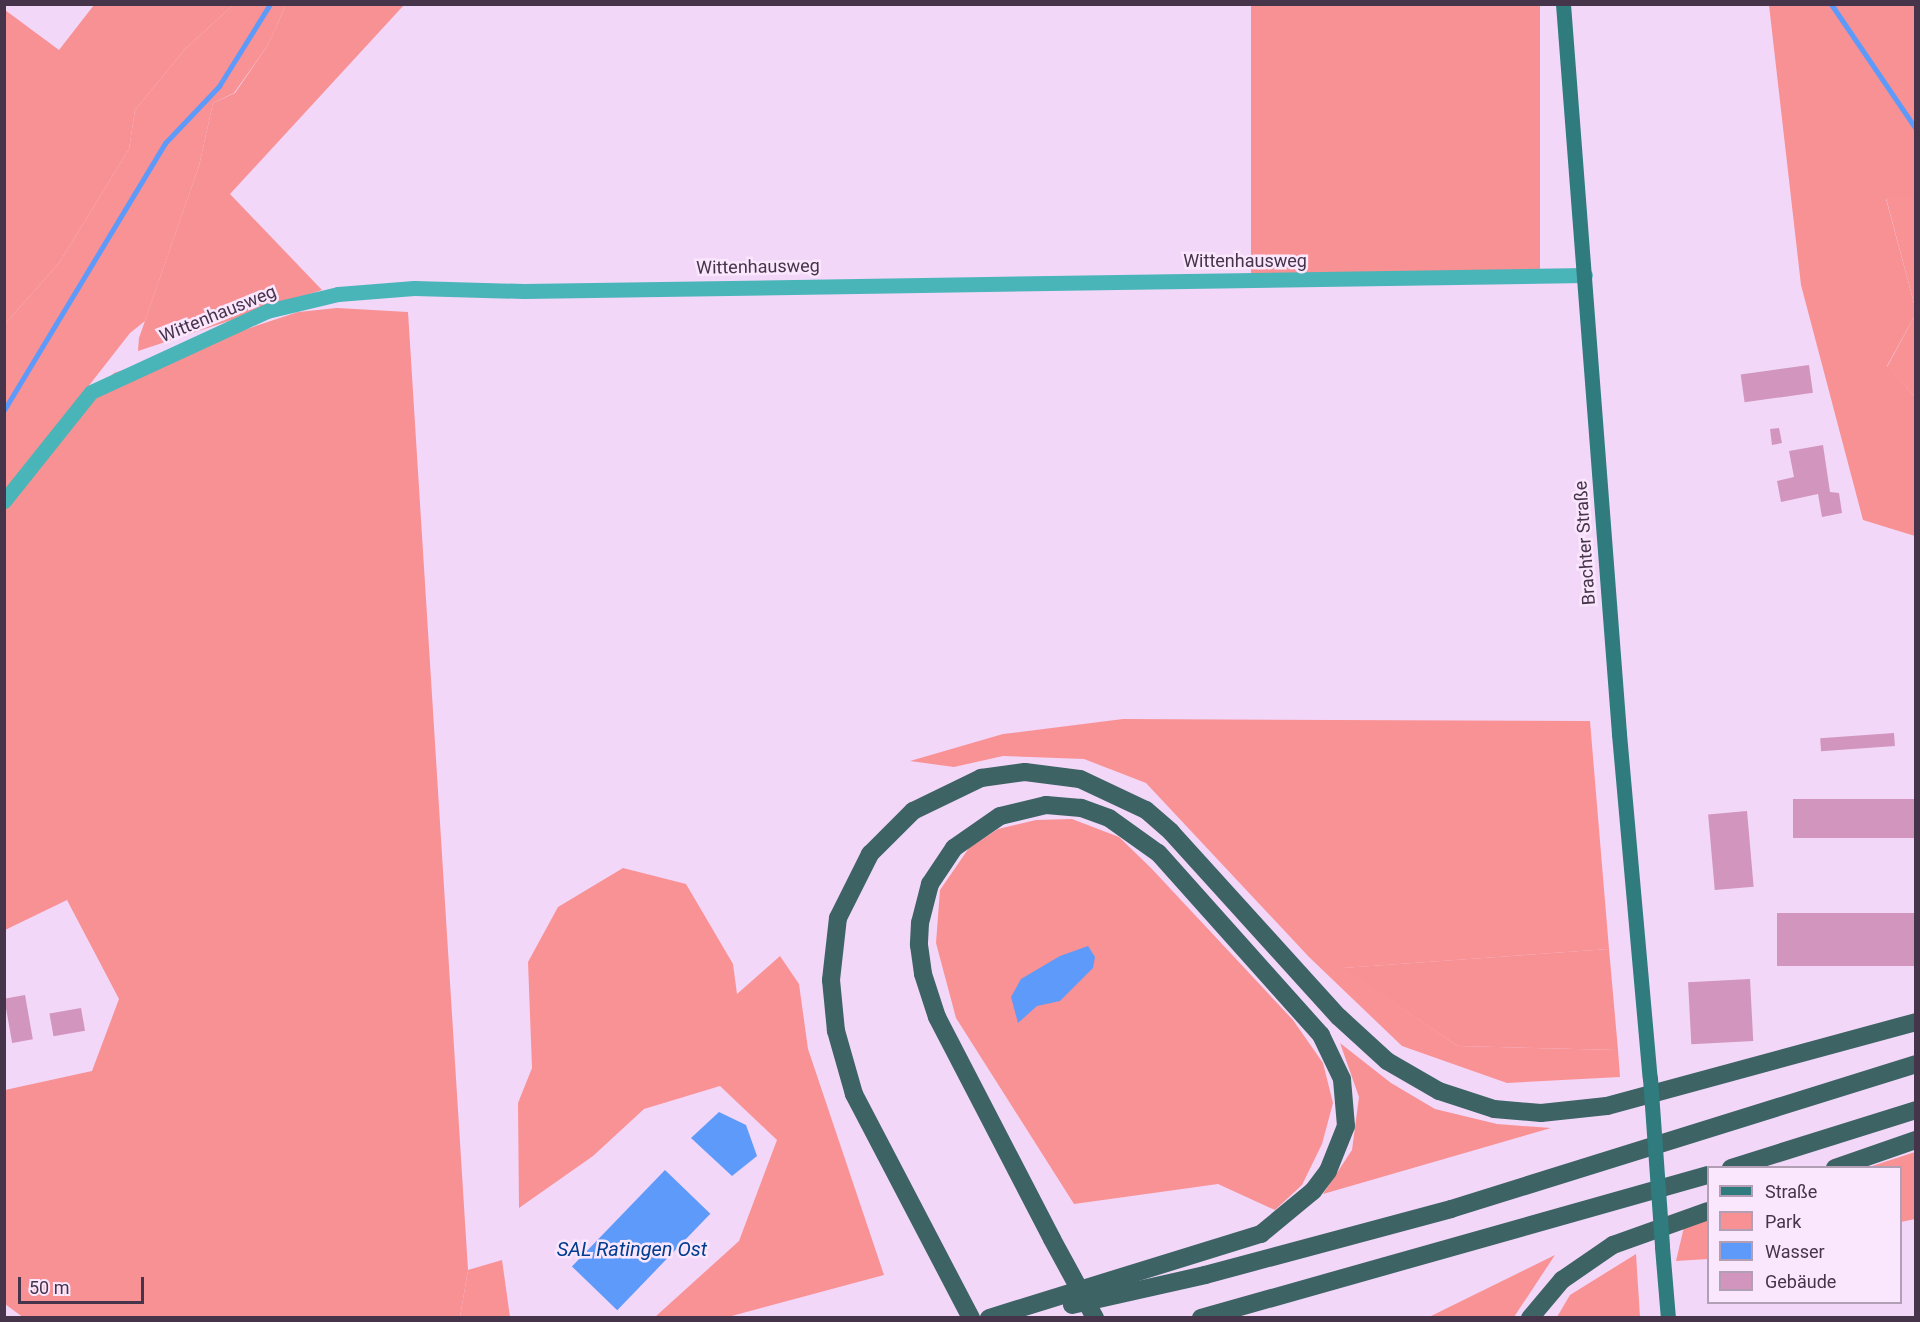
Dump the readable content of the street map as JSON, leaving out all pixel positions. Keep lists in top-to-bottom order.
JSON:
{
  "streets": {
    "main road": ["Brachter Straße"],
    "street": ["Wittenhausweg"]
  },
  "crossings": [
    ["Wittenhausweg", "Brachter Straße"]
  ],
  "water": ["SAL Ratingen Ost"],
  "legend": [
    "Straße",
    "Park",
    "Wasser",
    "Gebäude"
  ],
  "scale_bar": "50 m"
}
